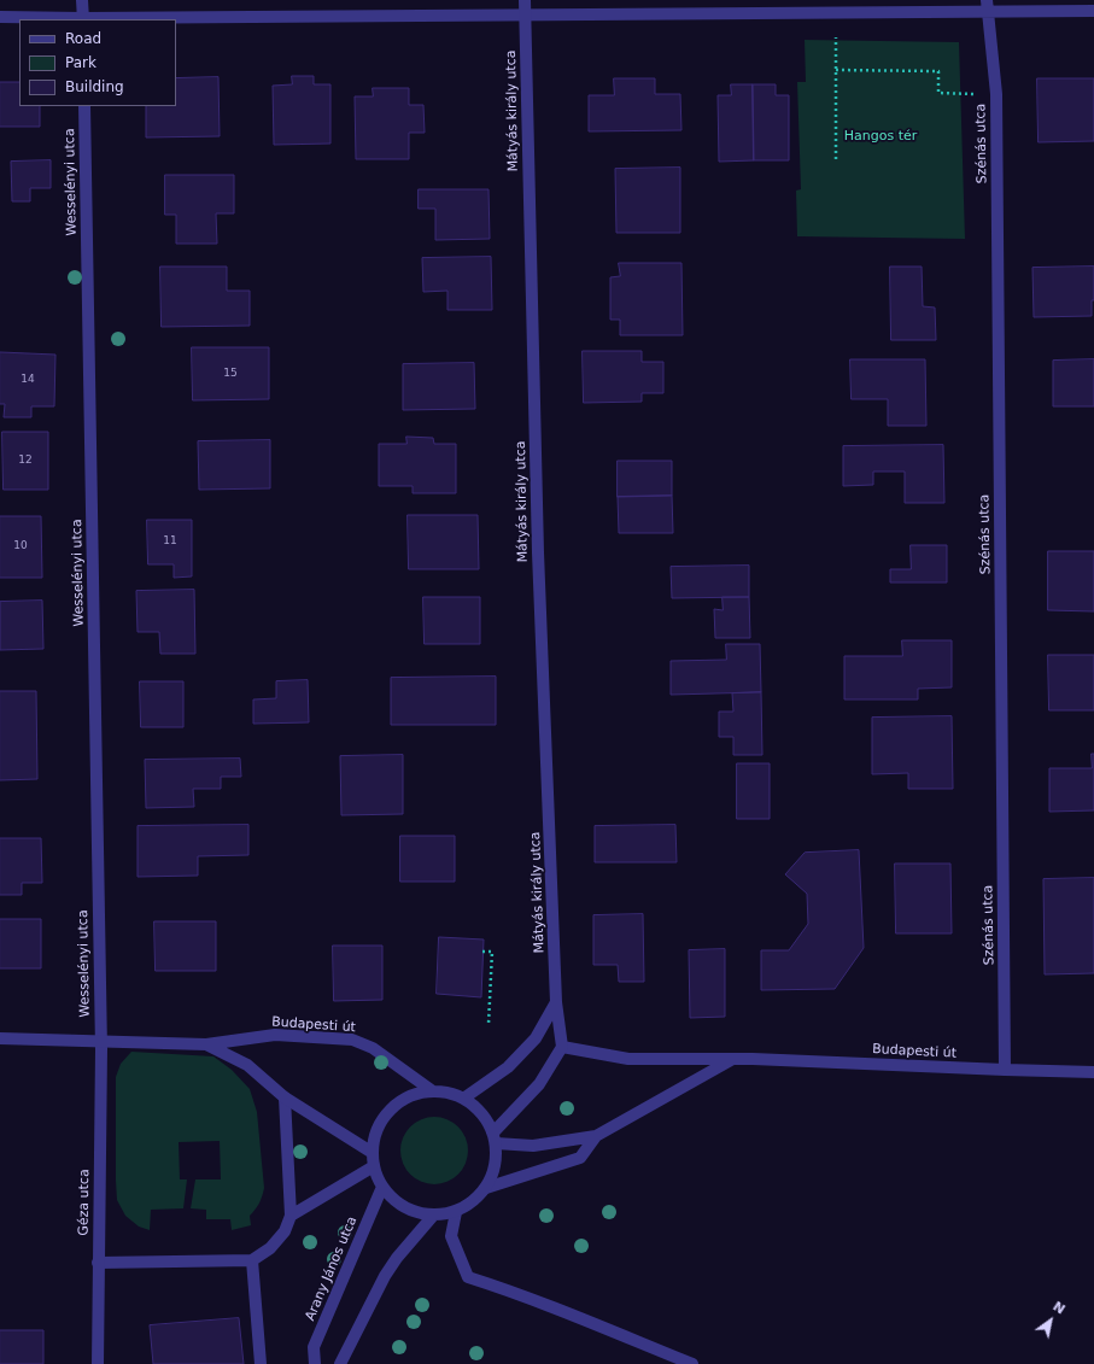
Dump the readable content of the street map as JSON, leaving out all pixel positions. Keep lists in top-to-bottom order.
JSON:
{
  "streets": {
    "street": [
      "Mátyás király utca",
      "Szénás utca",
      "Wesselényi utca",
      "Budapesti út",
      "Géza utca",
      "Arany János utca"
    ]
  },
  "crossings": [
    ["Mátyás király utca", "Budapesti út"],
    ["Szénás utca", "Budapesti út"],
    ["Wesselényi utca", "Budapesti út"],
    ["Wesselényi utca", "Géza utca"],
    ["Budapesti út", "Géza utca"],
    ["Budapesti út", "Arany János utca"]
  ],
  "parks": ["Hangos tér"],
  "house_numbers": [
    "15",
    "14",
    "12",
    "11",
    "10"
  ],
  "legend": ["Road", "Park", "Building"],
  "north": "top right"
}
